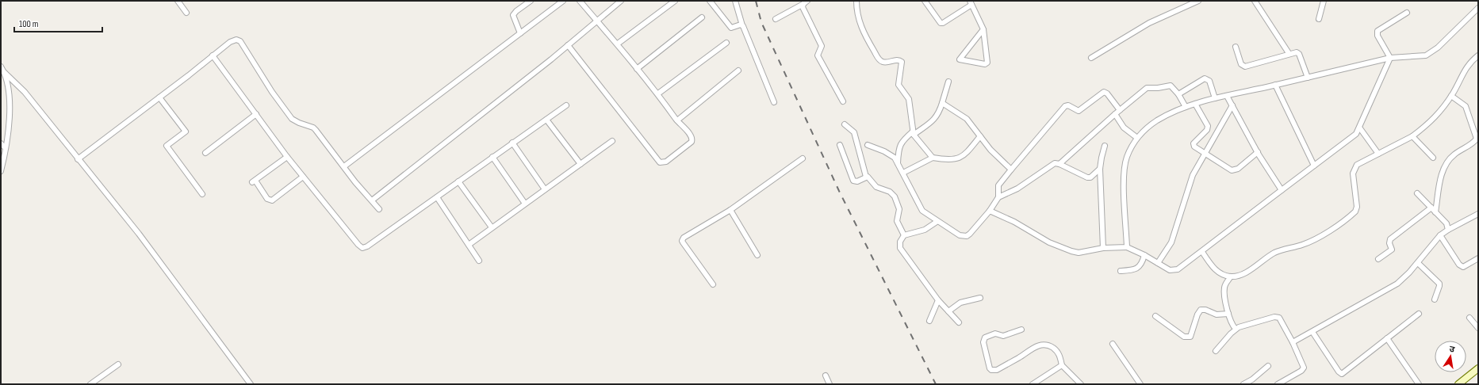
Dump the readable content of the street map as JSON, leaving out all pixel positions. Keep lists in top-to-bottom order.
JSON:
{
  "scale_bar": "100 m",
  "north": "top"
}
